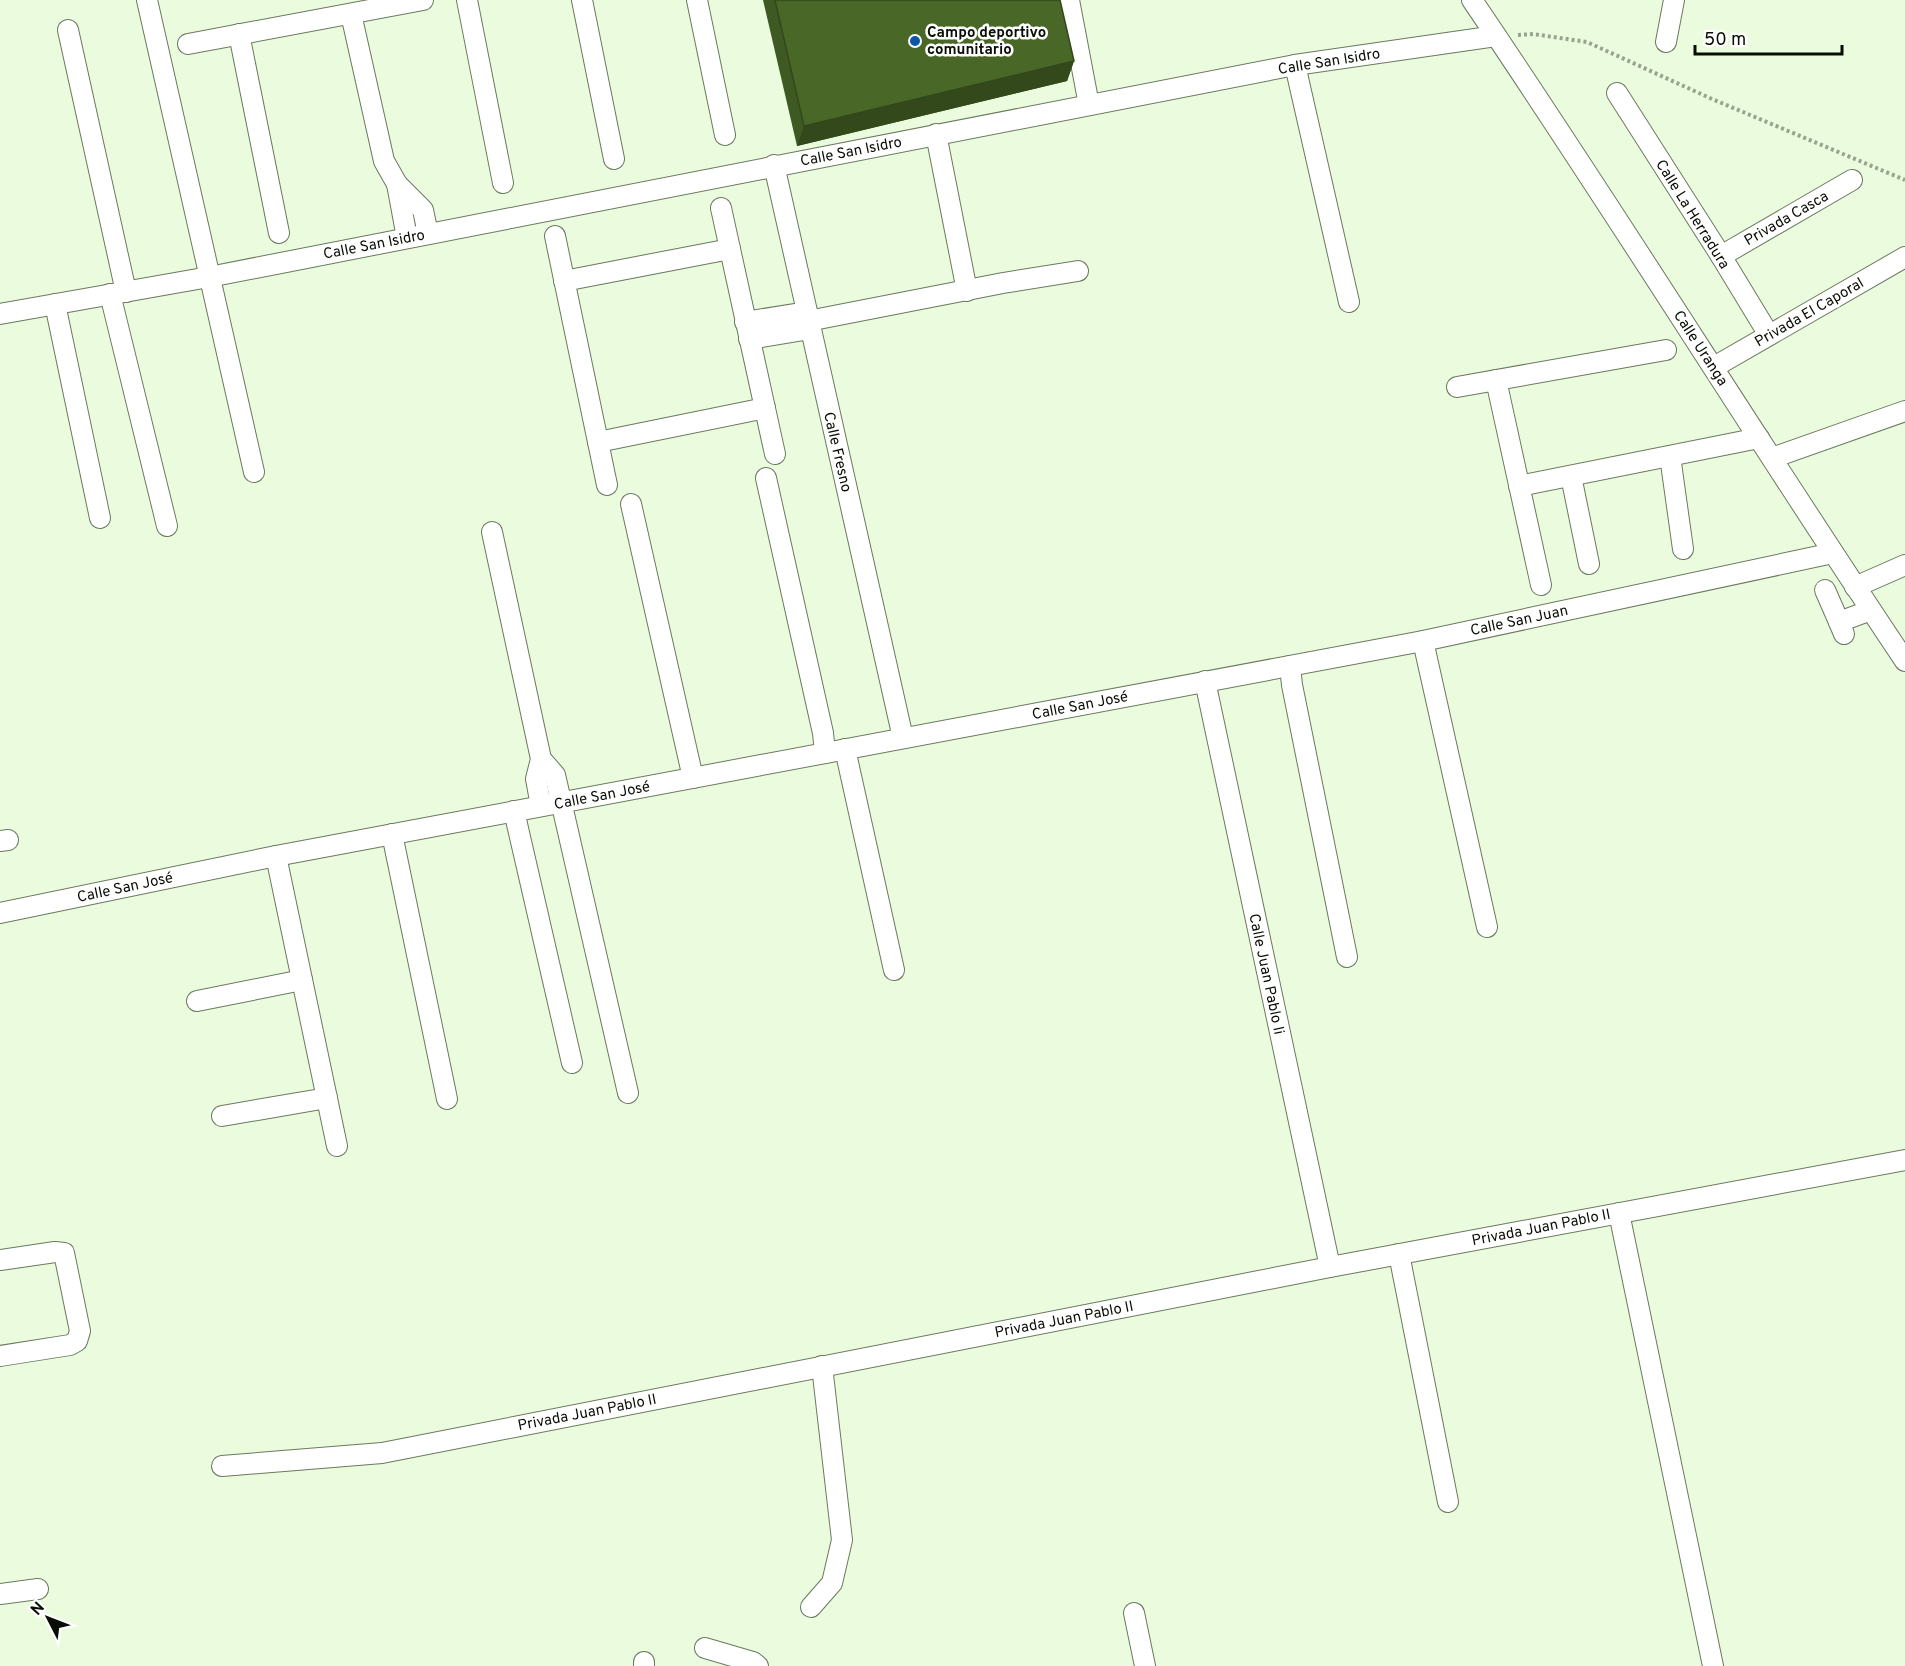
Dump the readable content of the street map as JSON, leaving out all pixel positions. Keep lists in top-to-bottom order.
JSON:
{
  "streets": {
    "street": [
      "Calle San Isidro",
      "Calle La Herradura",
      "Privada Casca",
      "Privada El Caporal",
      "Calle Uranga",
      "Calle Fresno",
      "Calle San Juan",
      "Calle San José",
      "Calle Juan Pablo Ii",
      "Privada Juan Pablo II"
    ]
  },
  "crossings": [
    ["Calle San Isidro", "Calle Uranga"],
    ["Calle San Isidro", "Calle Fresno"],
    ["Calle La Herradura", "Privada Casca"],
    ["Calle La Herradura", "Privada El Caporal"],
    ["Privada El Caporal", "Calle Uranga"],
    ["Calle Uranga", "Calle San Juan"],
    ["Calle Fresno", "Calle San José"],
    ["Calle San Juan", "Calle San José"],
    ["Calle San Juan", "Calle Juan Pablo Ii"],
    ["Calle San José", "Calle Juan Pablo Ii"],
    ["Calle Juan Pablo Ii", "Privada Juan Pablo II"]
  ],
  "places": ["Campo deportivo comunitario"],
  "scale_bar": "50 m",
  "north": "top left"
}
